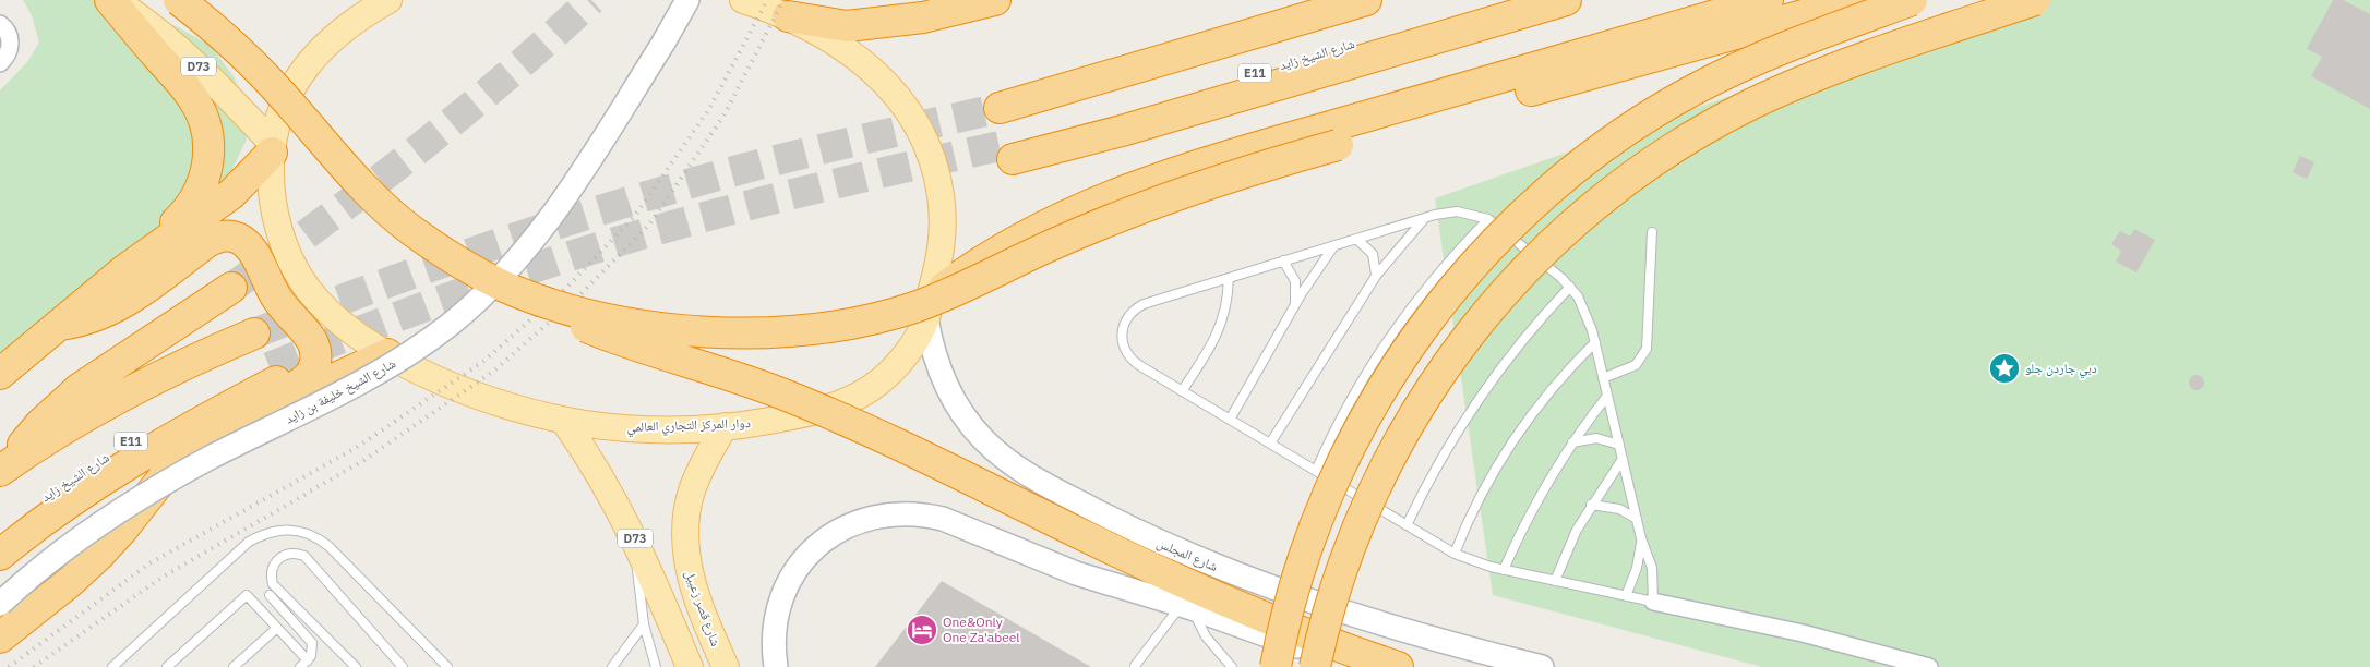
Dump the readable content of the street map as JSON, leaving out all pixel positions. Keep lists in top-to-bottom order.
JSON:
{
  "streets": {
    "highway": ["شارع الشيخ زايد", "E11"],
    "main road": [
      "D73",
      "شارع الشيخ خليفة بن زايد",
      "دوار المركز التجاري العالمي",
      "شارع المجلس",
      "شارع قصر زعبيل"
    ]
  },
  "crossings": [
    ["D73", "دوار المركز التجاري العالمي"],
    ["دوار المركز التجاري العالمي", "شارع المجلس"],
    ["دوار المركز التجاري العالمي", "شارع قصر زعبيل"]
  ],
  "places": {
    "place": ["دبي جاردن جلو"],
    "hotel": ["One&Only One Za'abeel"]
  }
}
